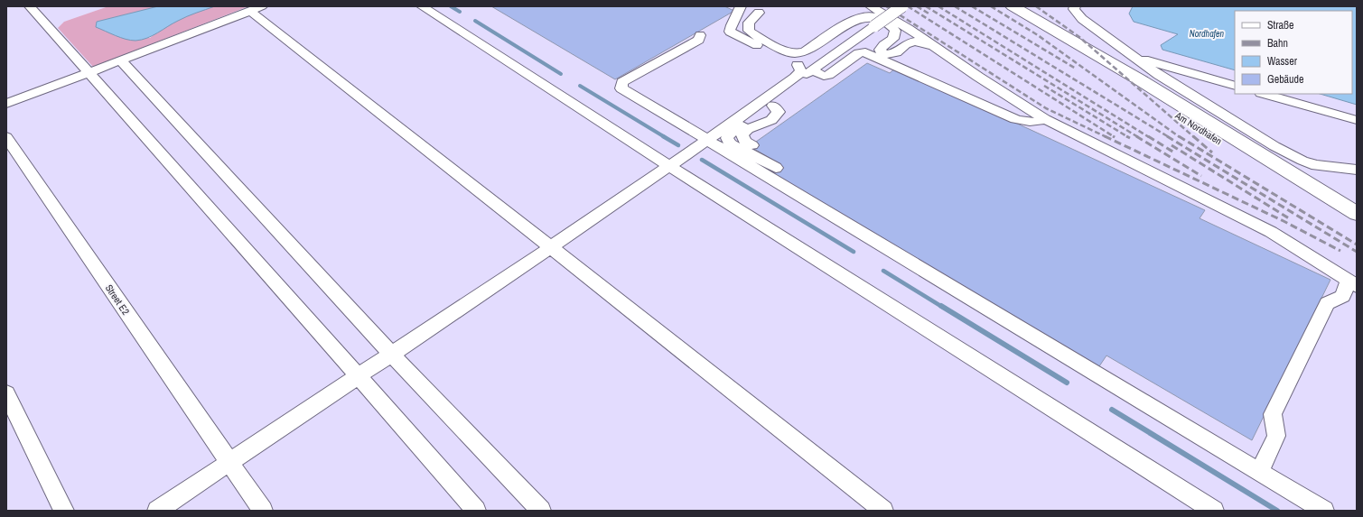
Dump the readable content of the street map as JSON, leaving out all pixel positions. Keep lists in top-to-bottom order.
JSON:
{
  "streets": {
    "main road": ["Am Nordhafen"],
    "lane": ["Street E2"]
  },
  "water": ["Nordhafen"],
  "legend": [
    "Straße",
    "Bahn",
    "Wasser",
    "Gebäude"
  ]
}
